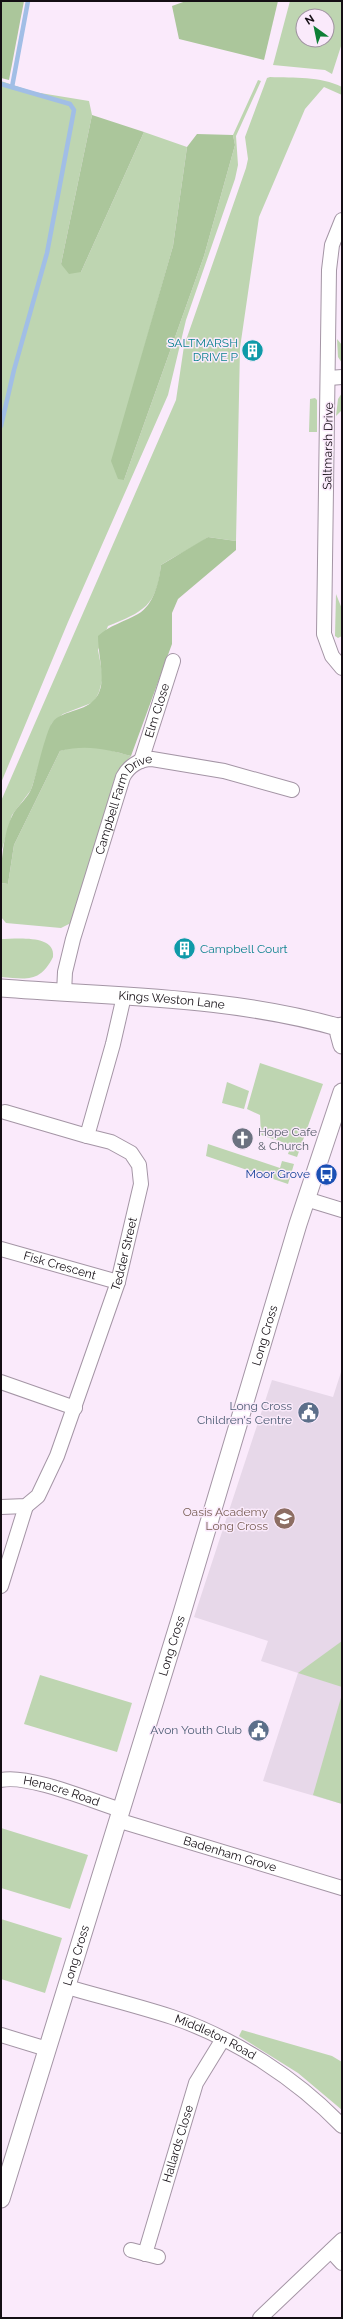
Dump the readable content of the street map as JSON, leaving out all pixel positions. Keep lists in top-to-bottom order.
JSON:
{
  "streets": {
    "street": [
      "Saltmarsh Drive",
      "Elm Close",
      "Campbell Farm Drive",
      "Kings Weston Lane",
      "Tedder Street",
      "Fisk Crescent",
      "Long Cross",
      "Henacre Road",
      "Badenham Grove",
      "Middleton Road",
      "Hallards Close"
    ]
  },
  "crossings": [
    ["Elm Close", "Campbell Farm Drive"],
    ["Campbell Farm Drive", "Kings Weston Lane"],
    ["Tedder Street", "Fisk Crescent"],
    ["Long Cross", "Henacre Road"],
    ["Long Cross", "Badenham Grove"],
    ["Long Cross", "Middleton Road"],
    ["Henacre Road", "Badenham Grove"],
    ["Middleton Road", "Hallards Close"]
  ],
  "places": {
    "building": ["SALTMARSH DRIVE P", "Campbell Court"],
    "church": ["Hope Cafe & Church"],
    "bus stop": ["Moor Grove"],
    "public building": ["Long Cross Children's Centre", "Avon Youth Club"],
    "school or university": ["Oasis Academy Long Cross"]
  },
  "north": "top left"
}
